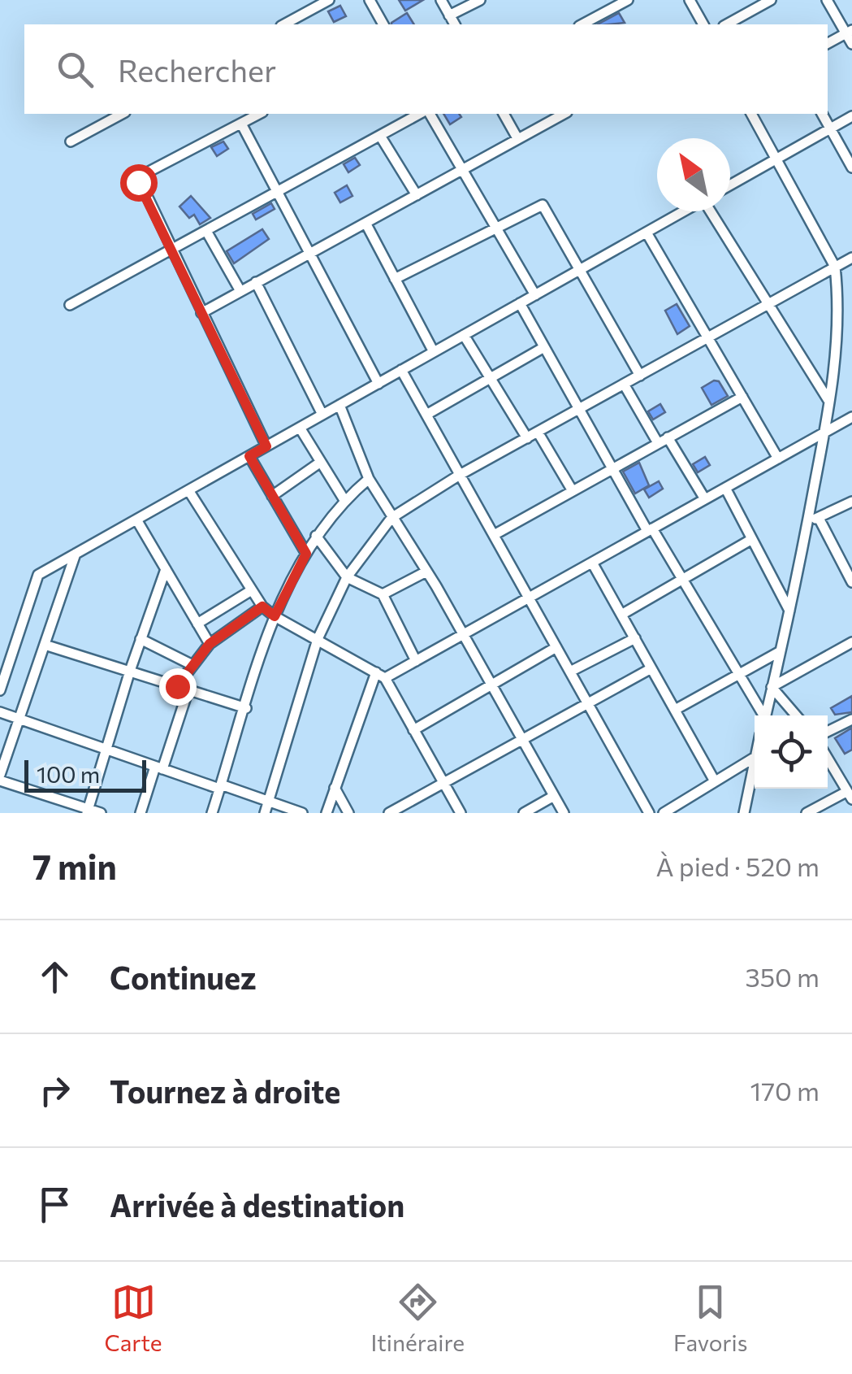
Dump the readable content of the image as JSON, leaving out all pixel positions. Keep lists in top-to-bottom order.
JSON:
{
  "scale_bar": "100 m",
  "north": "top left",
  "page": {
    "search": "Rechercher",
    "scale": "100 m",
    "heading": ["7 min", "À pied · 520 m"],
    "list": [
      ["Continuez", "350 m"],
      ["Tournez à droite", "170 m"],
      "Arrivée à destination"
    ],
    "nav": ["Carte", "Itinéraire", "Favoris"]
  }
}
